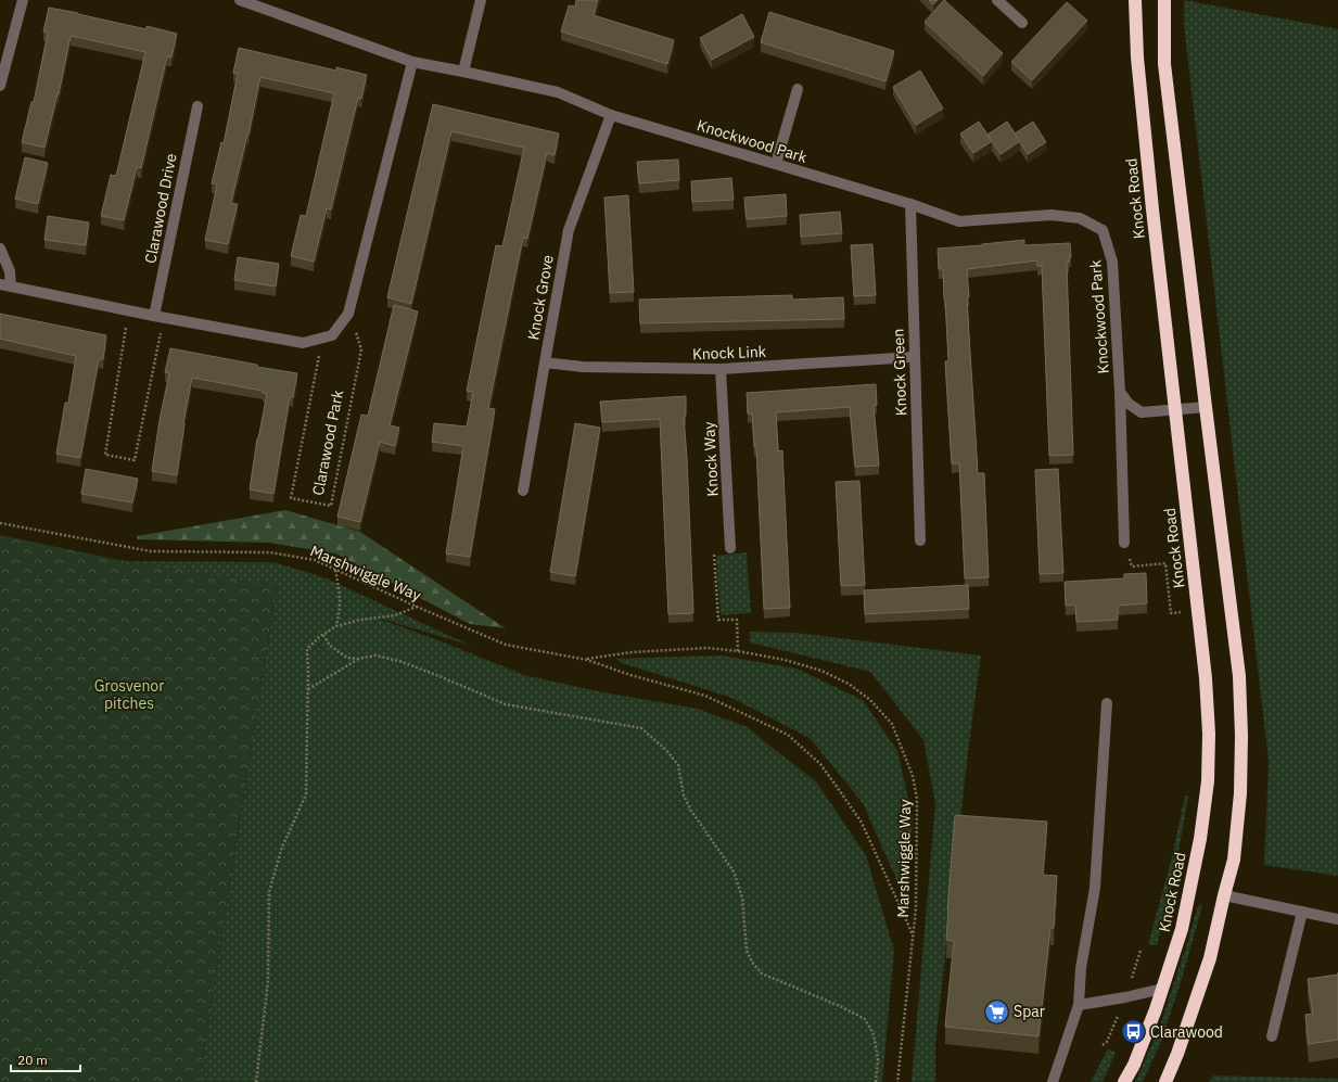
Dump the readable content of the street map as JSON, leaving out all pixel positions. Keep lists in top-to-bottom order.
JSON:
{
  "streets": {
    "highway": ["Knock Road"],
    "street": [
      "Knockwood Park",
      "Clarawood Drive",
      "Knock Grove",
      "Knock Link",
      "Knock Green",
      "Knock Way"
    ],
    "path": ["Clarawood Park", "Marshwiggle Way"]
  },
  "crossings": [
    ["Knockwood Park", "Knock Road"],
    ["Knockwood Park", "Knock Grove"],
    ["Knockwood Park", "Knock Green"],
    ["Knock Grove", "Knock Link"],
    ["Knock Link", "Knock Green"],
    ["Knock Link", "Knock Way"]
  ],
  "parks": ["Grosvenor pitches"],
  "places": {
    "supermarket": ["Spar"],
    "bus stop": ["Clarawood"]
  },
  "scale_bar": "20 m"
}
